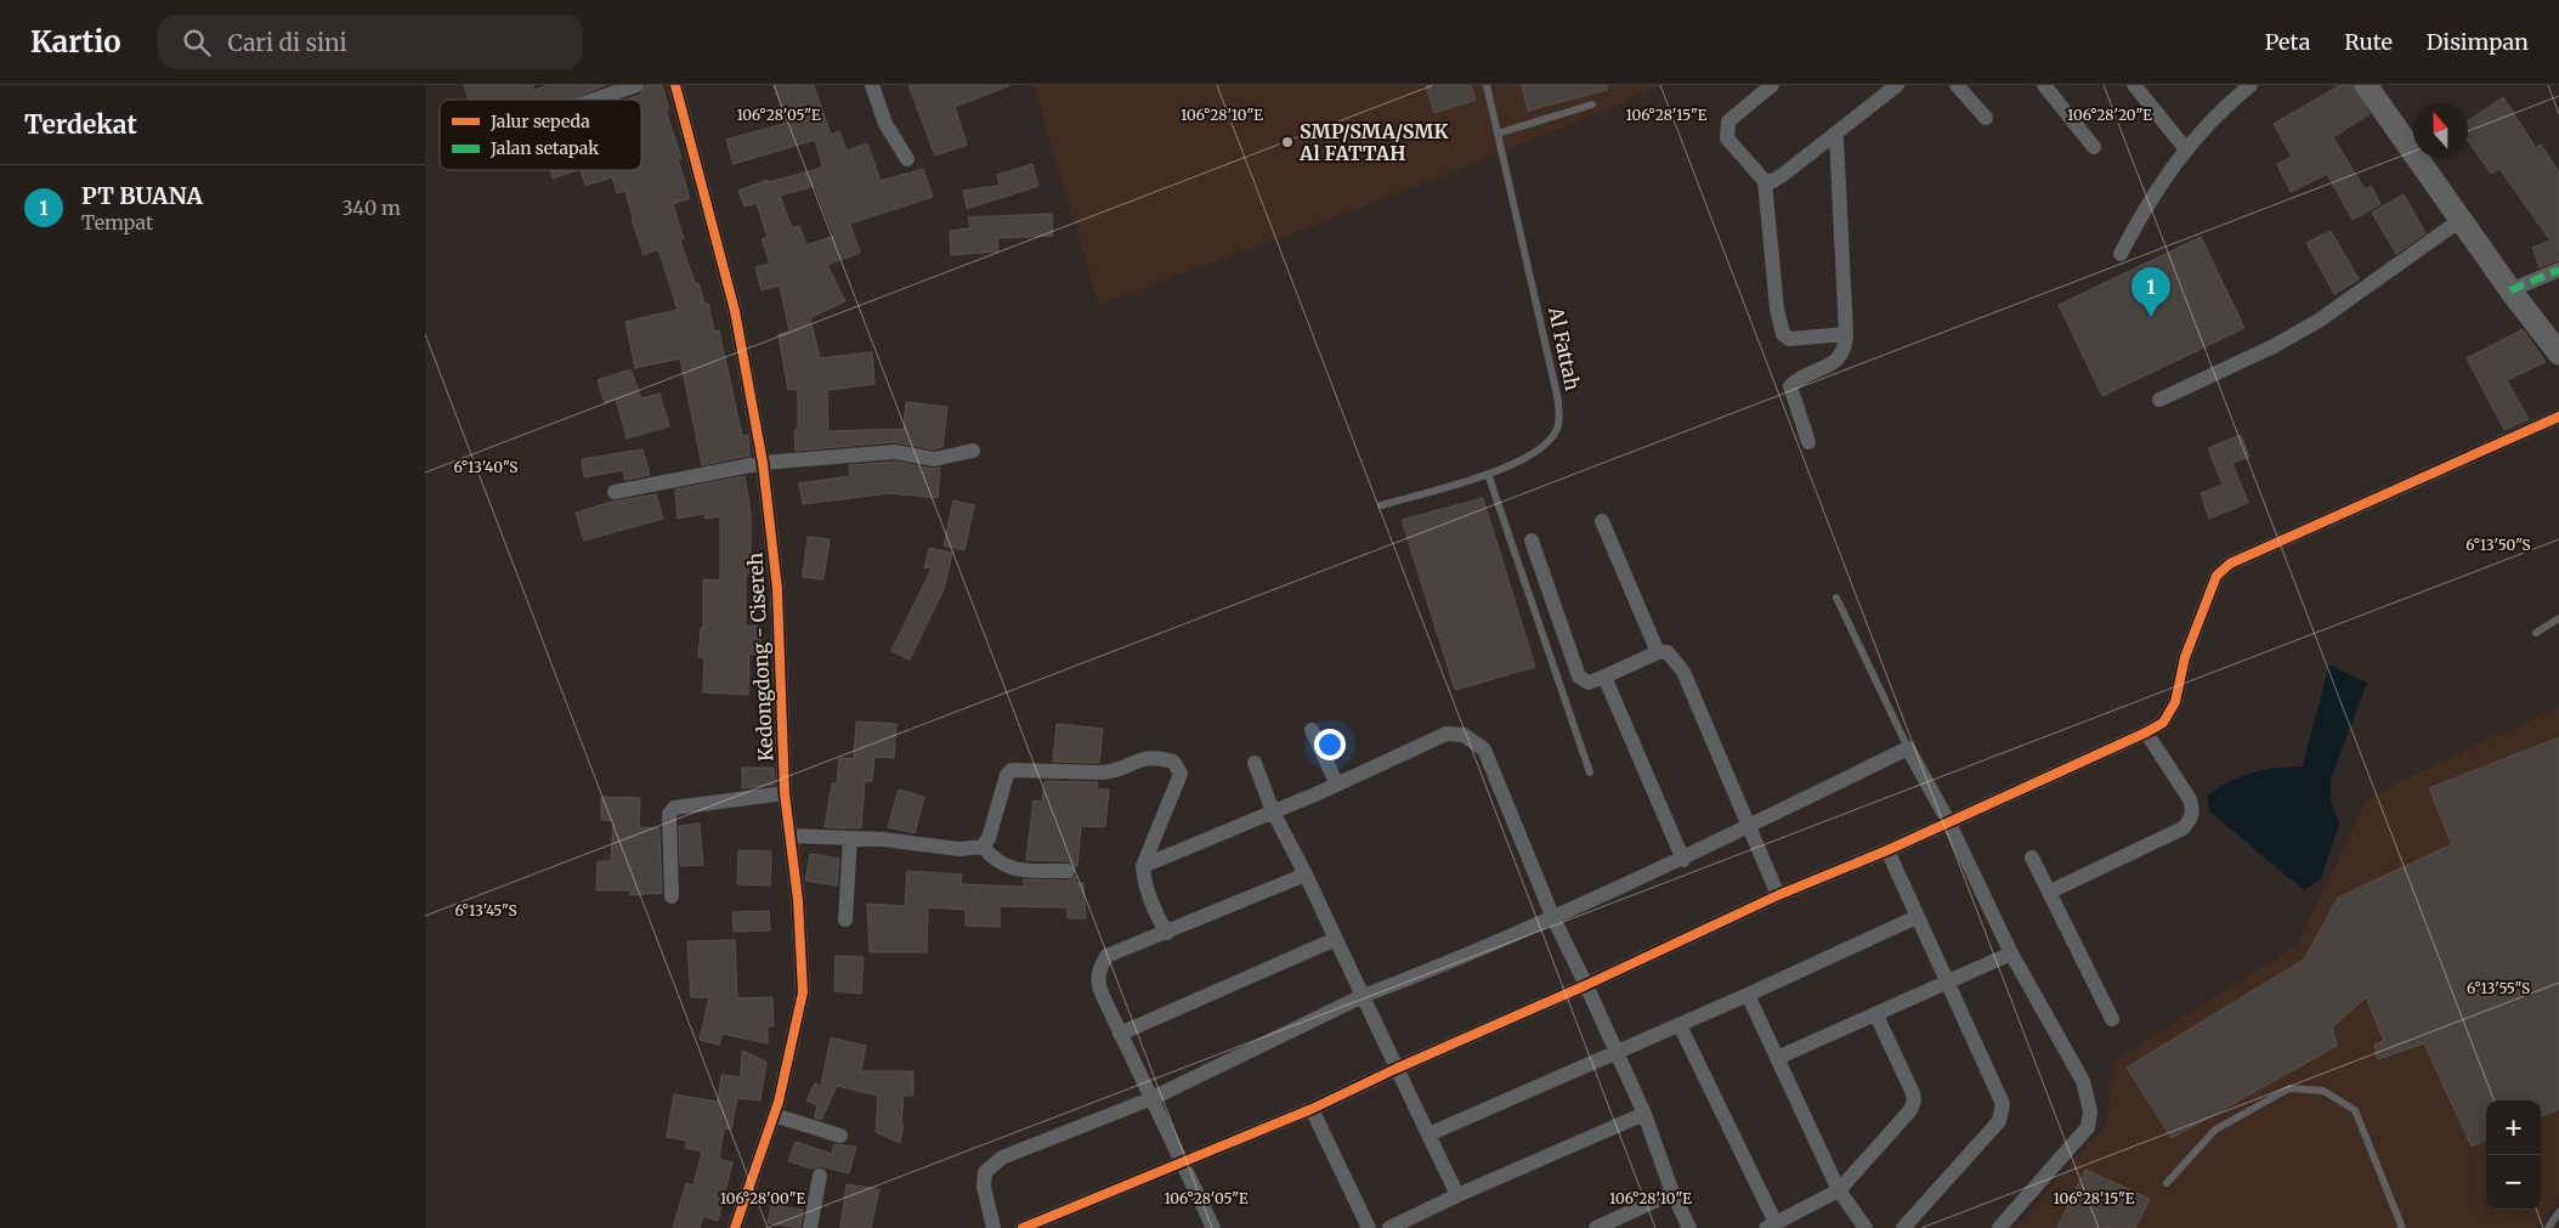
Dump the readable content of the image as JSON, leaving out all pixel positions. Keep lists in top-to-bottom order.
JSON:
{
  "streets": {
    "street": ["Kedongdong - Cisereh"],
    "lane": ["Al Fattah"]
  },
  "places": ["SMP/SMA/SMK Al FATTAH"],
  "legend": ["Jalur sepeda", "Jalan setapak"],
  "north": "top",
  "page": {
    "header": "Kartio",
    "search": "Cari di sini",
    "nav": ["Peta", "Rute", "Disimpan"],
    "heading": "Terdekat",
    "list": [
      {
        "mark": "1",
        "name": "PT BUANA",
        "note": "Tempat",
        "value": "340 m"
      }
    ],
    "pins": "1",
    "map_buttons": ["+", "−"]
  },
  "coordinates": [
    "106°28'15\"E",
    "106°28'20\"E",
    "106°28'05\"E",
    "106°28'10\"E",
    "6°13'40\"S",
    "6°13'50\"S",
    "6°13'45\"S",
    "6°13'55\"S",
    "106°28'00\"E"
  ]
}
